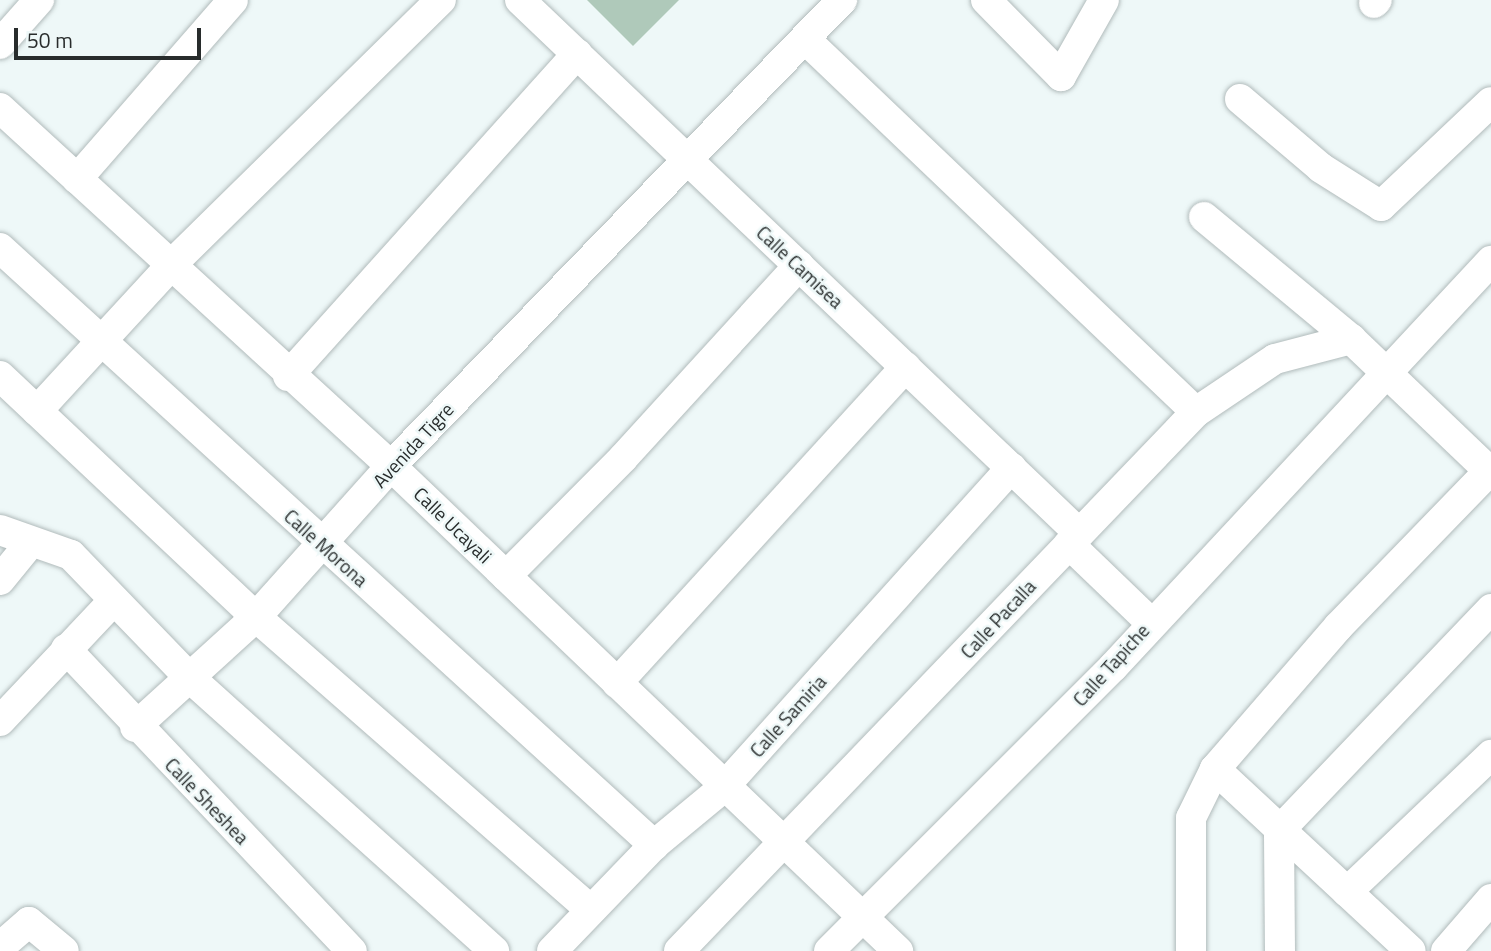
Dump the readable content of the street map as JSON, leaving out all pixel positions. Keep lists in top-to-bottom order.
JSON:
{
  "streets": {
    "street": [
      "Calle Camisea",
      "Avenida Tigre",
      "Calle Ucayali",
      "Calle Morona",
      "Calle Pacalla",
      "Calle Tapiche",
      "Calle Samiria",
      "Calle Sheshea"
    ]
  },
  "crossings": [
    ["Calle Camisea", "Avenida Tigre"],
    ["Calle Camisea", "Calle Pacalla"],
    ["Calle Camisea", "Calle Tapiche"],
    ["Calle Camisea", "Calle Samiria"],
    ["Avenida Tigre", "Calle Ucayali"],
    ["Avenida Tigre", "Calle Morona"],
    ["Avenida Tigre", "Calle Sheshea"],
    ["Calle Ucayali", "Calle Pacalla"],
    ["Calle Ucayali", "Calle Tapiche"],
    ["Calle Ucayali", "Calle Samiria"],
    ["Calle Morona", "Calle Samiria"]
  ],
  "scale_bar": "50 m"
}
